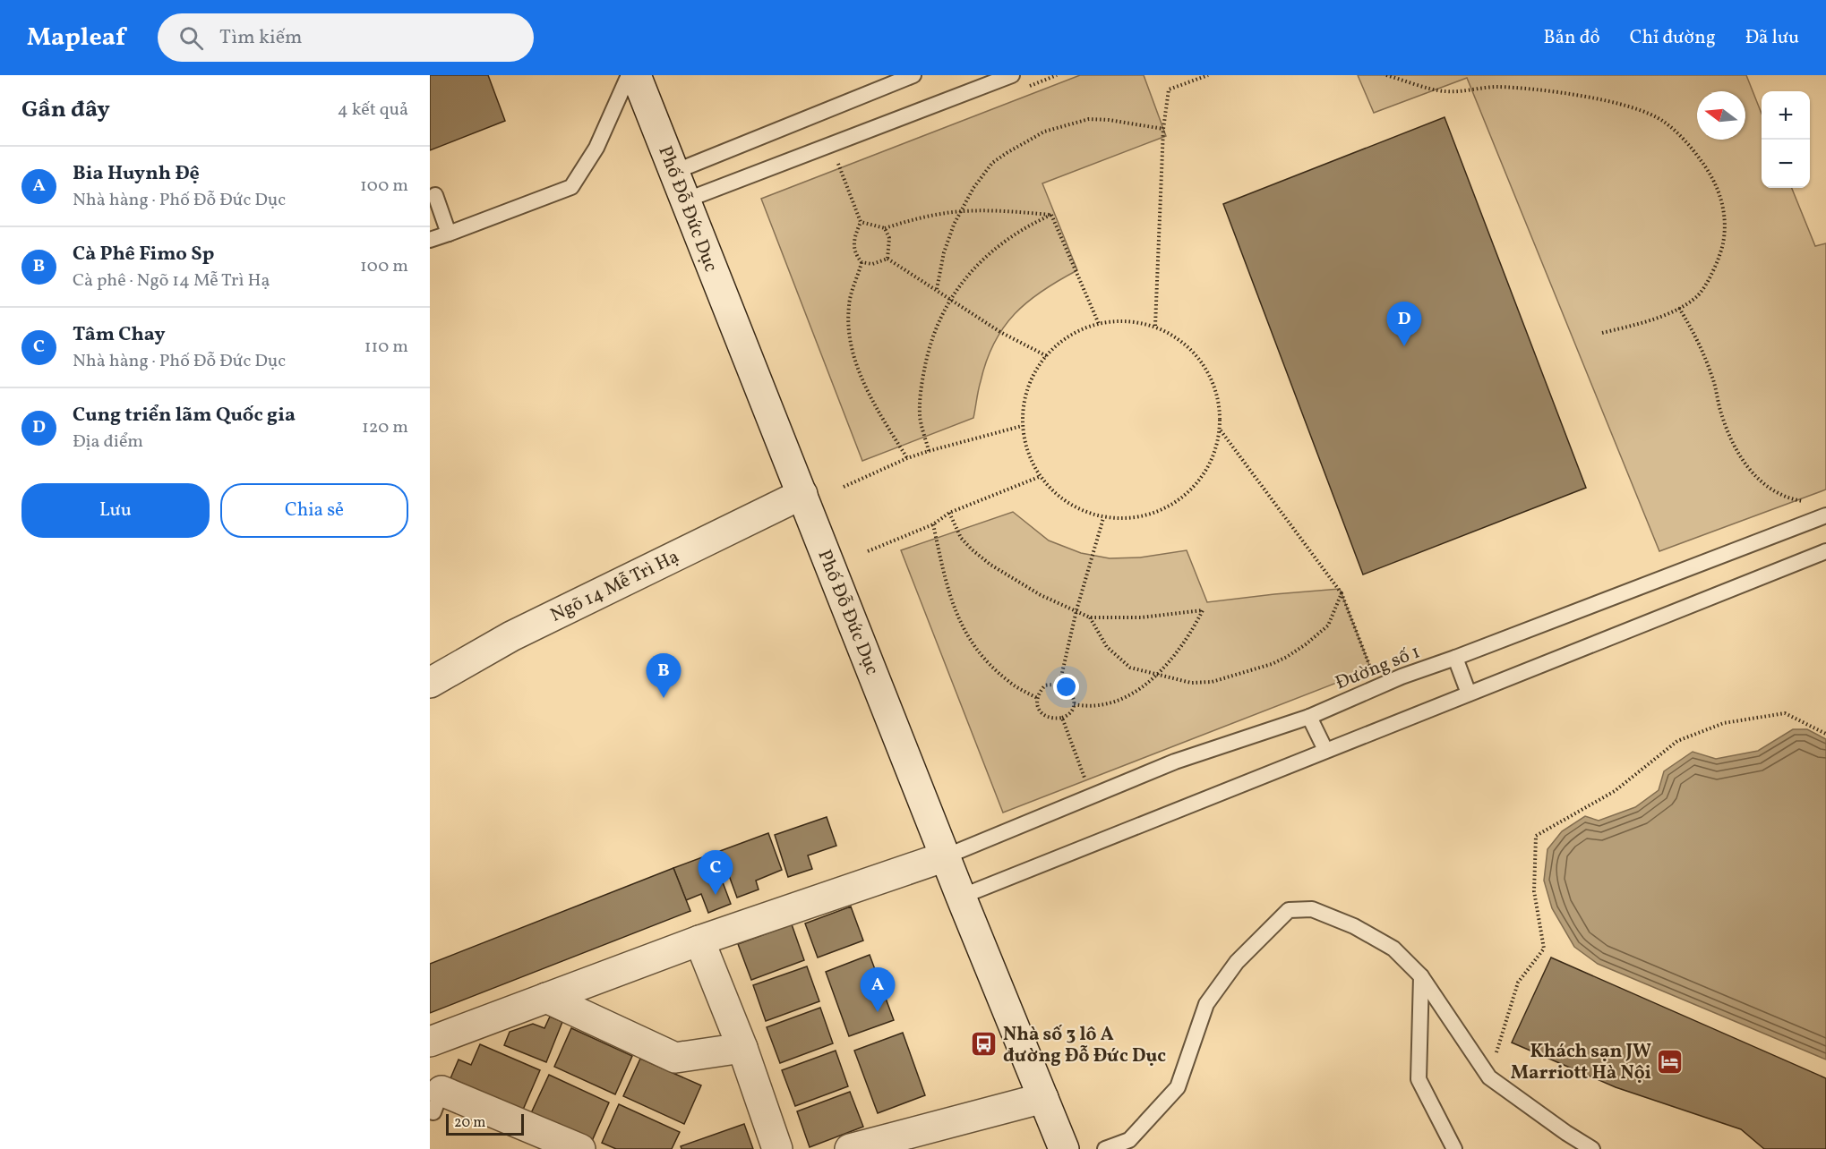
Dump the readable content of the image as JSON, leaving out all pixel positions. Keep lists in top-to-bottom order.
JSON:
{
  "streets": {
    "street": ["Phố Đỗ Đức Dục", "Ngõ 14 Mễ Trì Hạ"],
    "lane": ["Đường số 1"]
  },
  "crossings": [
    ["Phố Đỗ Đức Dục", "Ngõ 14 Mễ Trì Hạ"],
    ["Phố Đỗ Đức Dục", "Đường số 1"]
  ],
  "places": {
    "bus stop": ["Nhà số 3 lô A đường Đỗ Đức Dục"],
    "hotel": ["Khách sạn JW Marriott Hà Nội"]
  },
  "scale_bar": "20 m",
  "north": "left",
  "page": {
    "header": "Mapleaf",
    "search": "Tìm kiếm",
    "nav": ["Bản đồ", "Chỉ đường", "Đã lưu"],
    "heading": ["Gần đây", "4 kết quả"],
    "map_buttons": ["+", "−"],
    "list": [
      {
        "mark": "A",
        "name": "Bia Huynh Đệ",
        "note": "Nhà hàng · Phố Đỗ Đức Dục",
        "value": "100 m"
      },
      {
        "mark": "B",
        "name": "Cà Phê Fimo Sp",
        "note": "Cà phê · Ngõ 14 Mễ Trì Hạ",
        "value": "100 m"
      },
      {
        "mark": "C",
        "name": "Tâm Chay",
        "note": "Nhà hàng · Phố Đỗ Đức Dục",
        "value": "110 m"
      },
      {
        "mark": "D",
        "name": "Cung triển lãm Quốc gia",
        "note": "Địa điểm",
        "value": "120 m"
      }
    ],
    "pins": [
      "D",
      "B",
      "C",
      "A"
    ],
    "buttons": ["Lưu", "Chia sẻ"],
    "scale": "20 m"
  }
}
